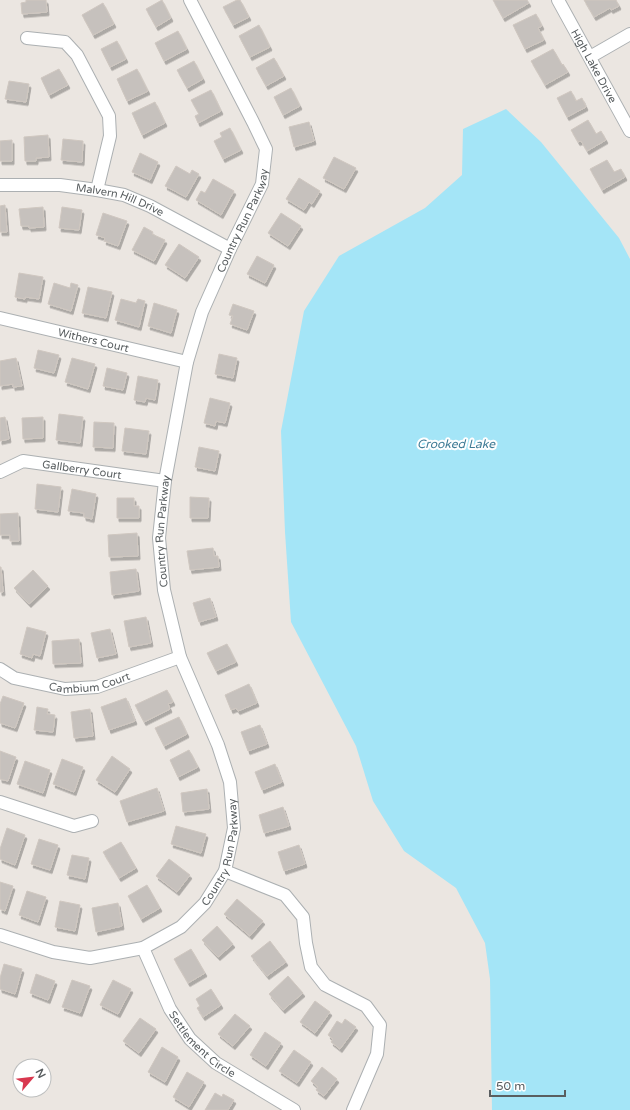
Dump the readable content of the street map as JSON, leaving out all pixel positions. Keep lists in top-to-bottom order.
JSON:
{
  "streets": {
    "street": [
      "High Lake Drive",
      "Malvern Hill Drive",
      "Country Run Parkway",
      "Withers Court",
      "Gallberry Court",
      "Cambium Court",
      "Settlement Circle"
    ]
  },
  "crossings": [
    ["Malvern Hill Drive", "Country Run Parkway"],
    ["Country Run Parkway", "Withers Court"],
    ["Country Run Parkway", "Gallberry Court"],
    ["Country Run Parkway", "Cambium Court"],
    ["Country Run Parkway", "Settlement Circle"]
  ],
  "water": ["Crooked Lake"],
  "scale_bar": "50 m",
  "north": "top right"
}
